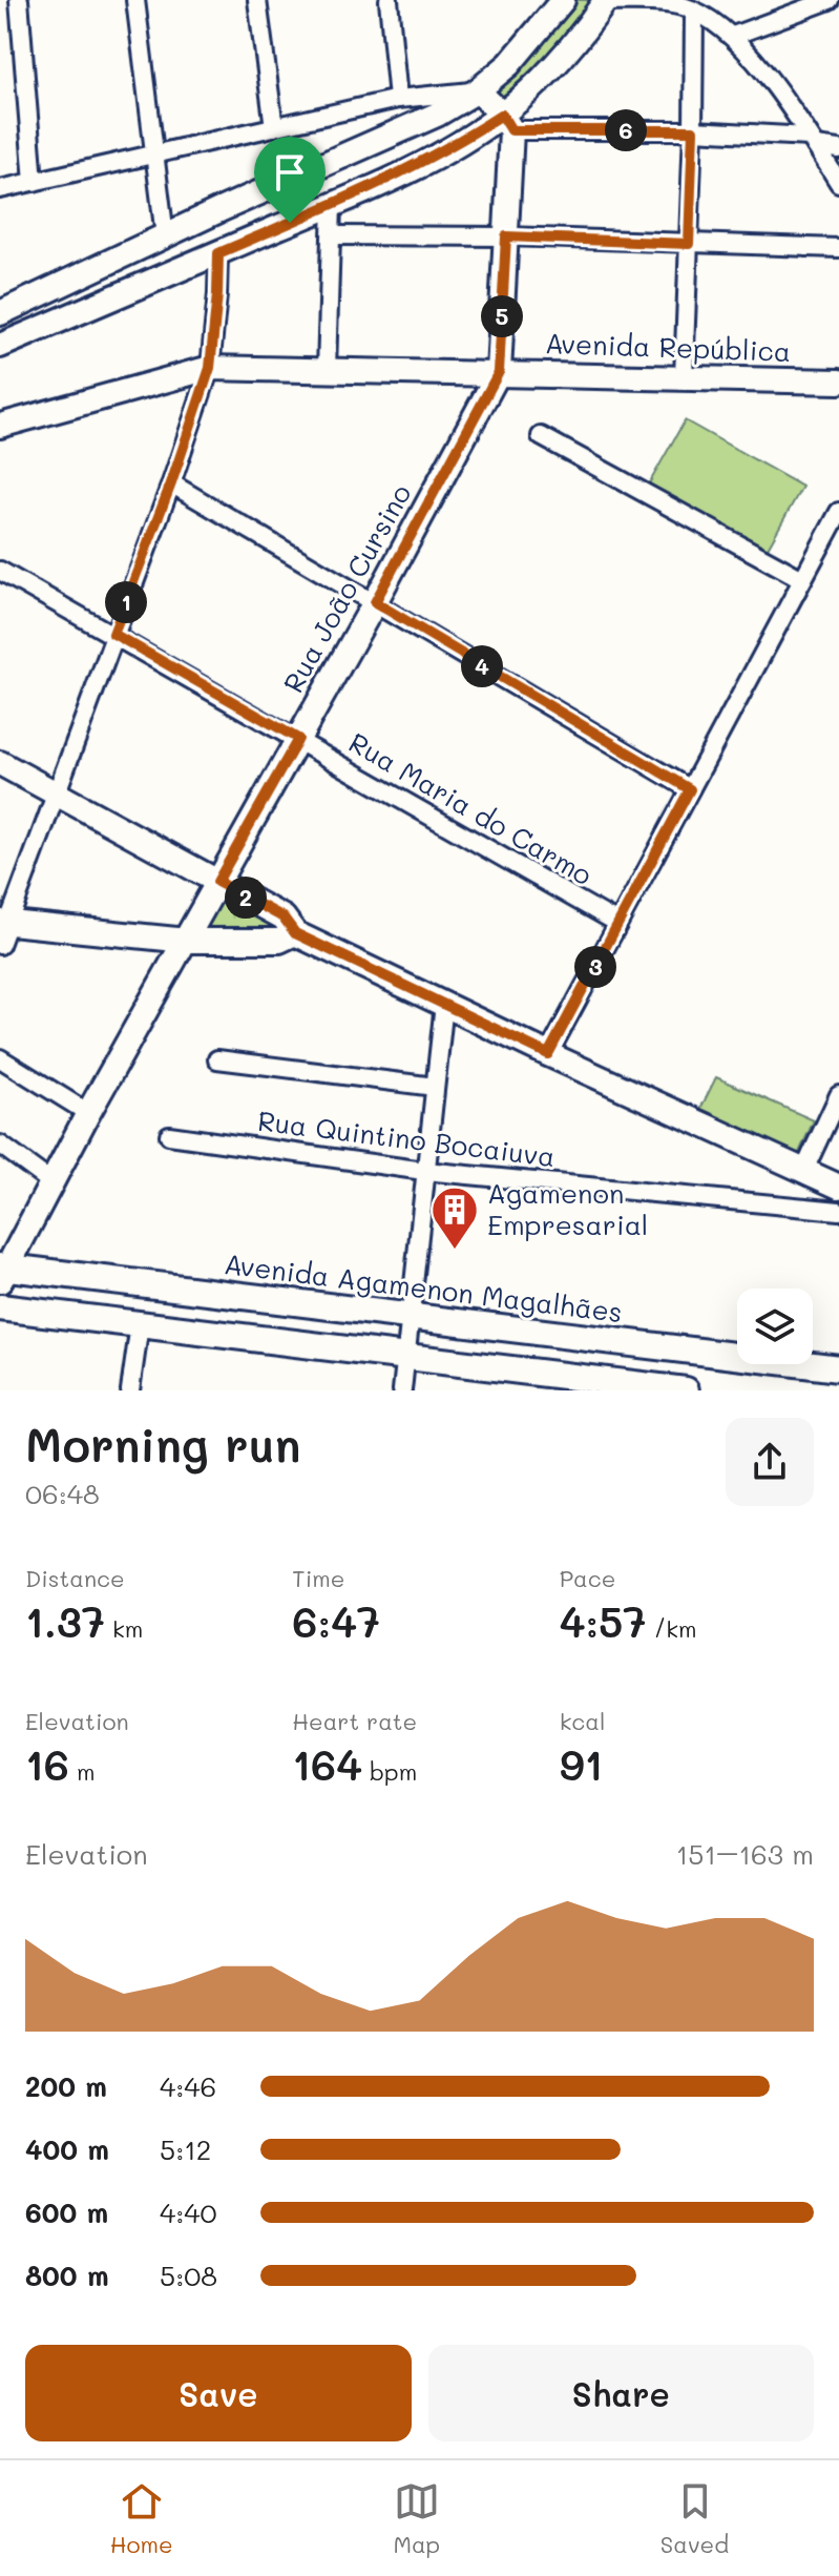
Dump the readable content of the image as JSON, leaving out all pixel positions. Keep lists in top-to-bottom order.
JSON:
{
  "streets": {
    "main road": ["Avenida Agamenon Magalhães"],
    "street": [
      "Avenida República",
      "Rua João Cursino",
      "Rua Maria do Carmo",
      "Rua Quintino Bocaiuva"
    ]
  },
  "crossings": [
    ["Avenida República", "Rua João Cursino"],
    ["Rua João Cursino", "Rua Maria do Carmo"],
    ["Rua João Cursino", "Avenida Agamenon Magalhães"]
  ],
  "places": {
    "building": ["Agamenon Empresarial"]
  },
  "page": {
    "pins": [
      "6",
      "5",
      "1",
      "4",
      "2",
      "3"
    ],
    "heading": ["Morning run", "06:48"],
    "stats": [
      ["Distance", "1.37 km"],
      ["Time", "6:47"],
      ["Pace", "4:57 /km"],
      ["Elevation", "16 m"],
      ["Heart rate", "164 bpm"],
      ["kcal", "91"]
    ],
    "chart": ["Elevation", "151–163 m"],
    "list": [
      {
        "name": "200 m",
        "note": "4:46"
      },
      {
        "name": "400 m",
        "note": "5:12"
      },
      {
        "name": "600 m",
        "note": "4:40"
      },
      {
        "name": "800 m",
        "note": "5:08"
      }
    ],
    "buttons": ["Save", "Share"],
    "tabs": ["Home", "Map", "Saved"]
  }
}
